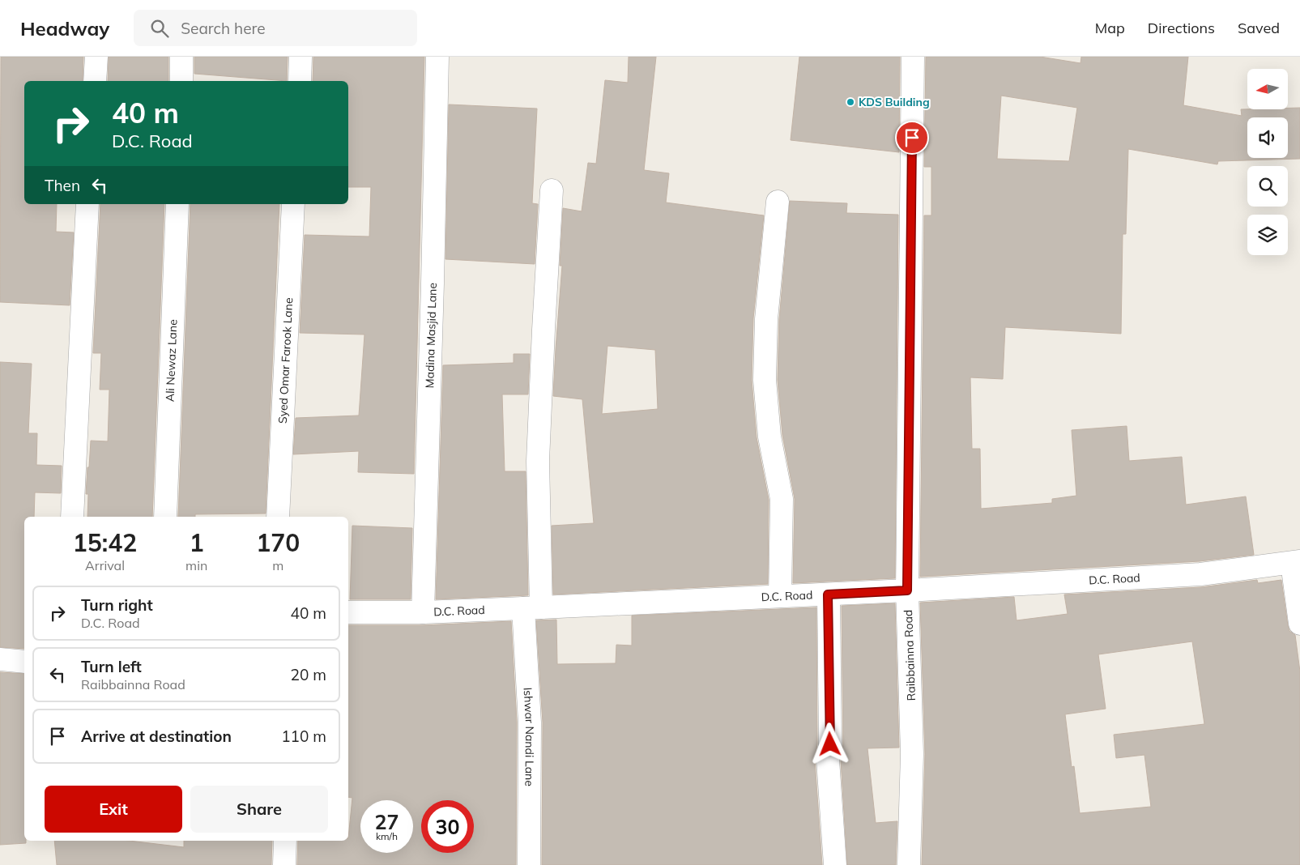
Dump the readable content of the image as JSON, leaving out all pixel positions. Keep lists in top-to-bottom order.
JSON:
{
  "streets": {
    "street": [
      "Madina Masjid Lane",
      "Ali Newaz Lane",
      "Syed Omar Farook Lane",
      "D.C. Road",
      "Raibbainna Road",
      "Ishwar Nandi Lane"
    ]
  },
  "crossings": [
    ["Madina Masjid Lane", "D.C. Road"],
    ["D.C. Road", "Raibbainna Road"],
    ["D.C. Road", "Ishwar Nandi Lane"]
  ],
  "places": ["KDS Building"],
  "north": "left",
  "page": {
    "header": "Headway",
    "search": "Search here",
    "nav": ["Map", "Directions", "Saved"],
    "turn": ["40 m", "D.C. Road"],
    "then": "Then",
    "eta": [
      "15:42",
      "Arrival",
      "1",
      "min",
      "170",
      "m"
    ],
    "list": [
      {
        "name": "Turn right",
        "note": "D.C. Road",
        "value": "40 m"
      },
      {
        "name": "Turn left",
        "note": "Raibbainna Road",
        "value": "20 m"
      },
      {
        "name": "Arrive at destination",
        "value": "110 m"
      }
    ],
    "buttons": ["Exit", "Share"],
    "speed": "27 km/h",
    "limit": "30"
  }
}
